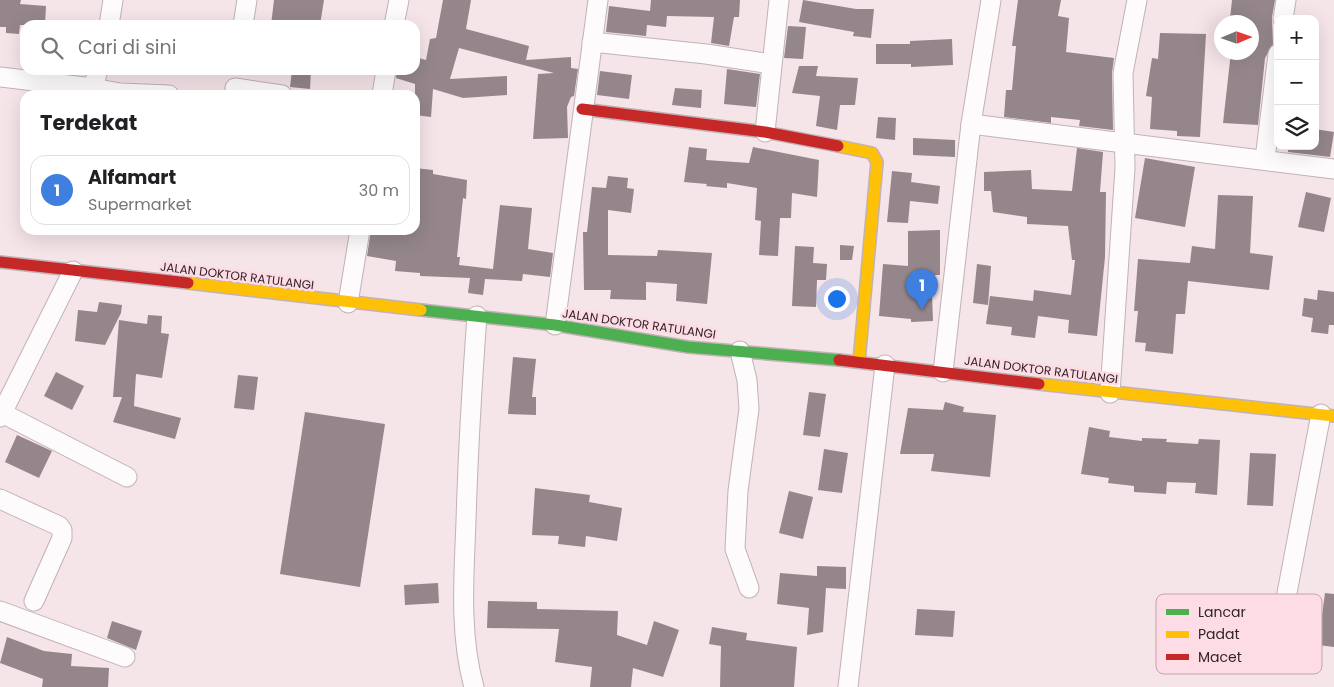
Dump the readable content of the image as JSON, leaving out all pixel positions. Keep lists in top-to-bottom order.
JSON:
{
  "streets": {
    "main road": ["JALAN DOKTOR RATULANGI"]
  },
  "legend": ["Lancar", "Padat", "Macet"],
  "north": "right",
  "page": {
    "map_buttons": ["+", "−"],
    "search": "Cari di sini",
    "heading": "Terdekat",
    "list": [
      {
        "mark": "1",
        "name": "Alfamart",
        "note": "Supermarket",
        "value": "30 m"
      }
    ],
    "pins": "1"
  }
}
